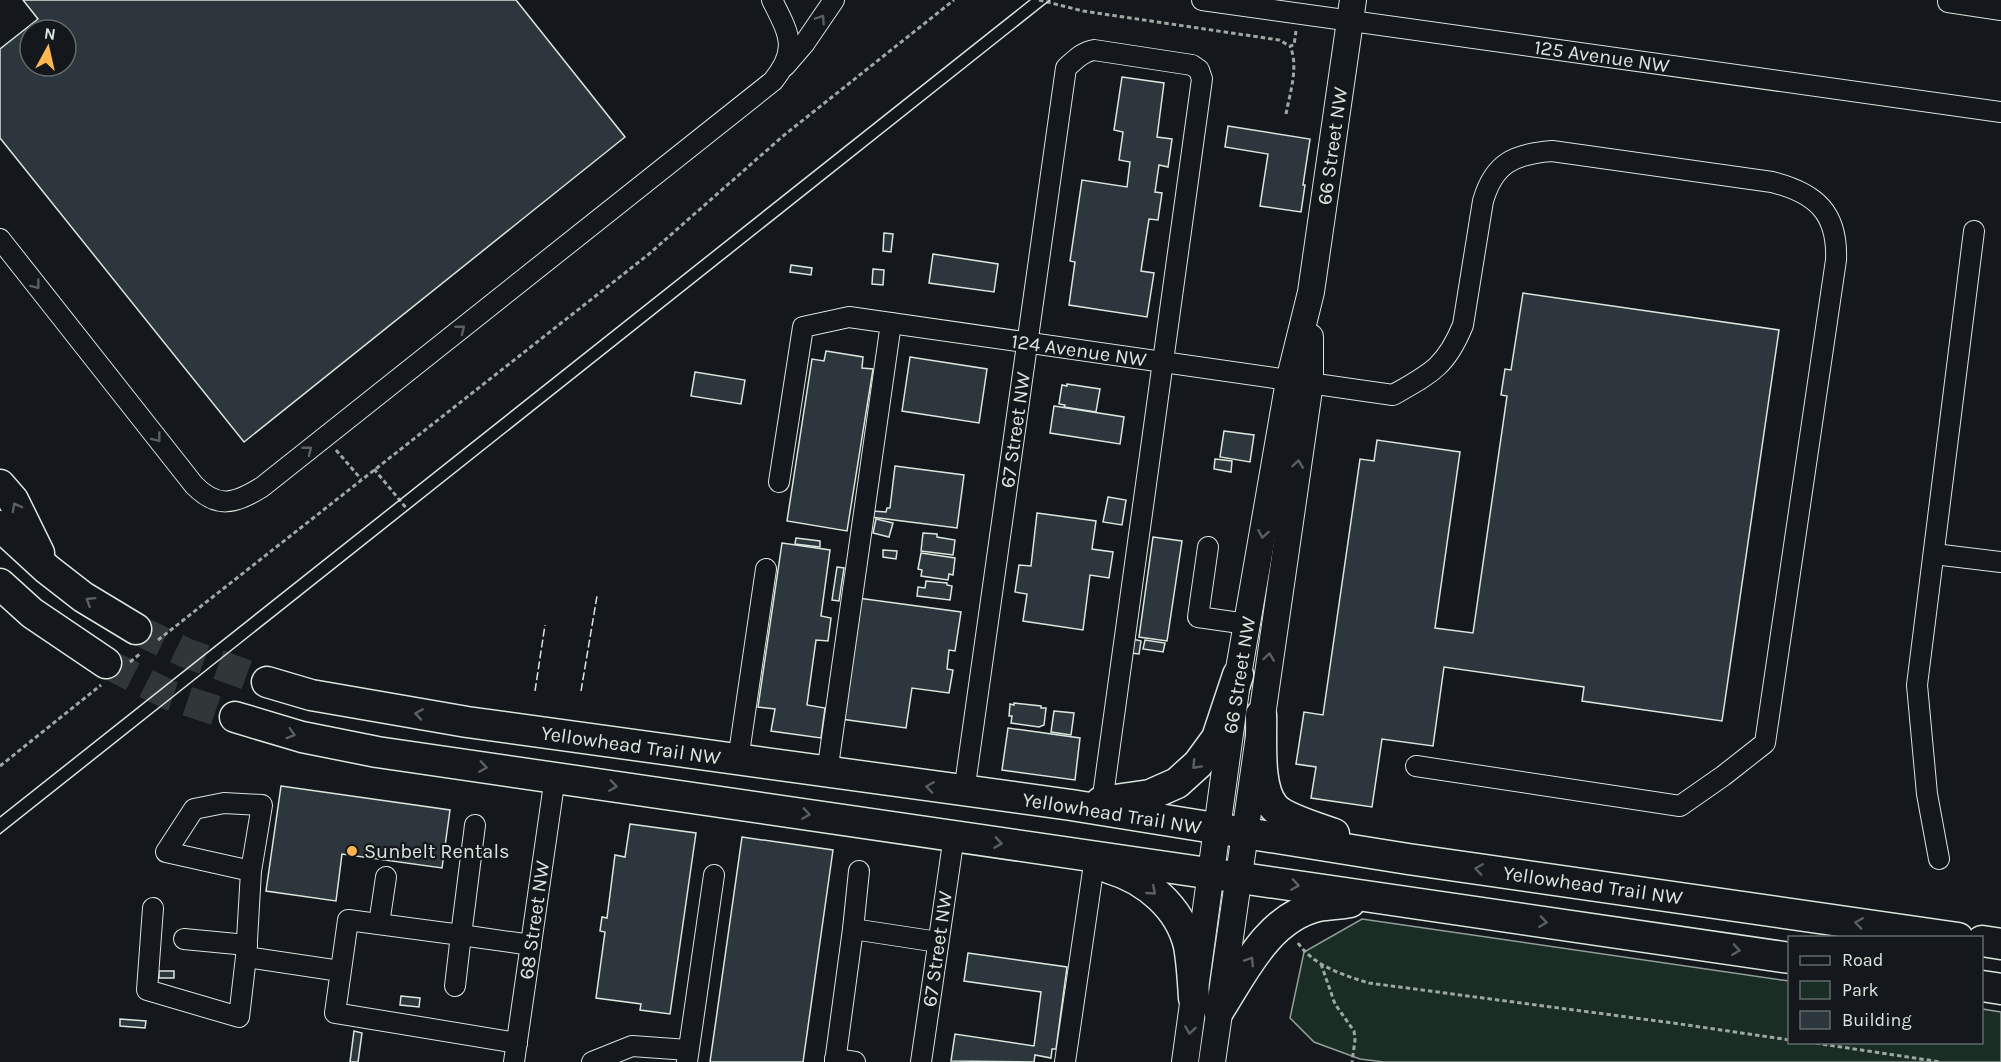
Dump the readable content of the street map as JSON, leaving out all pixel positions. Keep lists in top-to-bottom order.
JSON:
{
  "streets": {
    "highway": ["Yellowhead Trail NW"],
    "main road": ["66 Street NW"],
    "street": [
      "125 Avenue NW",
      "124 Avenue NW",
      "67 Street NW",
      "68 Street NW"
    ]
  },
  "crossings": [
    ["125 Avenue NW", "66 Street NW"],
    ["66 Street NW", "124 Avenue NW"],
    ["66 Street NW", "Yellowhead Trail NW"],
    ["124 Avenue NW", "67 Street NW"],
    ["67 Street NW", "Yellowhead Trail NW"]
  ],
  "places": ["Sunbelt Rentals"],
  "legend": ["Road", "Park", "Building"],
  "north": "top"
}
